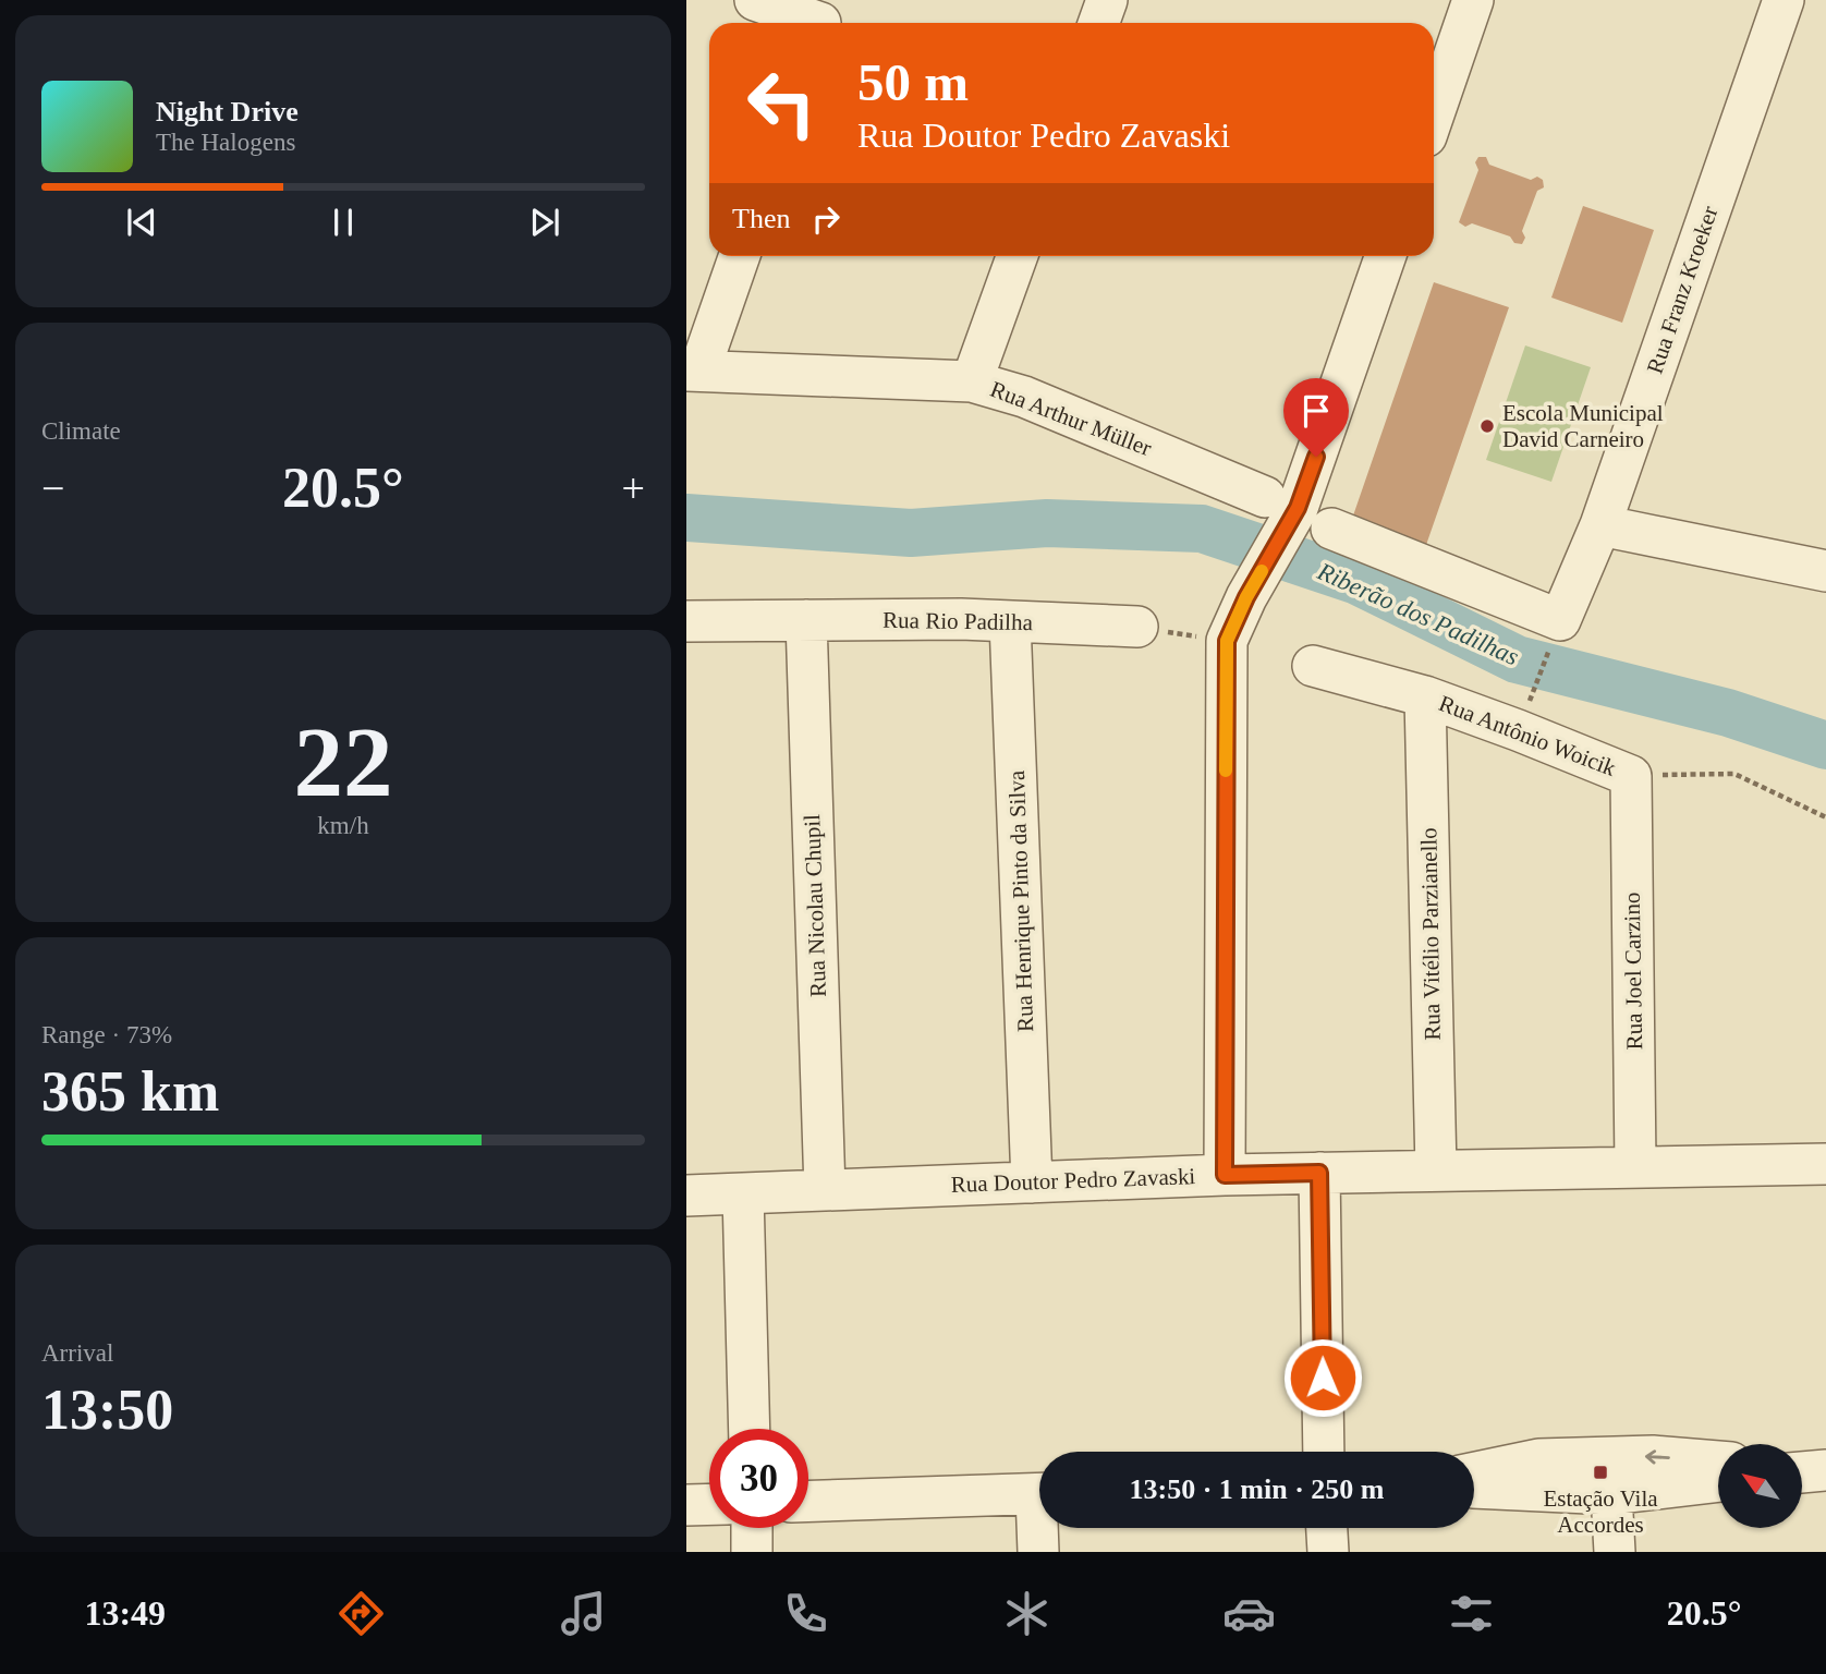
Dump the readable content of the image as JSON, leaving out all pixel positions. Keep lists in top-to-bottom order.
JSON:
{
  "streets": {
    "street": [
      "Rua Franz Kroeker",
      "Rua Arthur Müller",
      "Rua Rio Padilha",
      "Rua Antônio Woicik",
      "Rua Henrique Pinto da Silva",
      "Rua Nicolau Chupil",
      "Rua Vitélio Parzianello",
      "Rua Joel Carzino",
      "Rua Doutor Pedro Zavaski"
    ]
  },
  "crossings": [
    ["Rua Rio Padilha", "Rua Henrique Pinto da Silva"],
    ["Rua Rio Padilha", "Rua Nicolau Chupil"],
    ["Rua Antônio Woicik", "Rua Vitélio Parzianello"],
    ["Rua Antônio Woicik", "Rua Joel Carzino"],
    ["Rua Henrique Pinto da Silva", "Rua Doutor Pedro Zavaski"],
    ["Rua Nicolau Chupil", "Rua Doutor Pedro Zavaski"],
    ["Rua Vitélio Parzianello", "Rua Doutor Pedro Zavaski"],
    ["Rua Joel Carzino", "Rua Doutor Pedro Zavaski"]
  ],
  "water": ["Riberão dos Padilhas"],
  "places": {
    "other": ["Escola Municipal David Carneiro"],
    "transit": ["Estação Vila Accordes"]
  },
  "north": "top left",
  "page": {
    "turn": ["50 m", "Rua Doutor Pedro Zavaski"],
    "song": ["Night Drive", "The Halogens"],
    "then": "Then",
    "tile": [
      "Climate",
      ["22", "km/h"],
      ["Range · 73%", "365 km"],
      ["Arrival", "13:50"]
    ],
    "heat": ["−", "20.5°", "+"],
    "limit": "30",
    "trip": "13:50 · 1 min · 250 m",
    "tabs": ["13:49", "20.5°"]
  }
}
